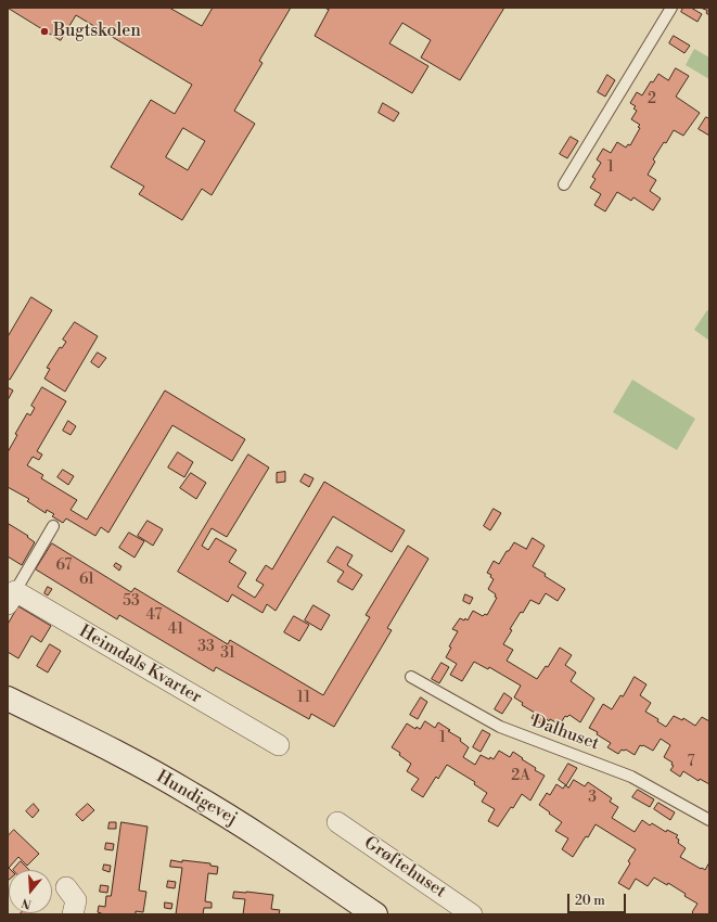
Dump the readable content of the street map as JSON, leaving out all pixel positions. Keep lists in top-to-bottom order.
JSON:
{
  "streets": {
    "street": ["Heimdals Kvarter", "Hundigevej", "Grøftehuset"],
    "lane": ["Dalhuset"]
  },
  "places": ["Bugtskolen"],
  "house_numbers": [
    "2",
    "1",
    "67",
    "61",
    "53",
    "47",
    "41",
    "33",
    "31",
    "11",
    "1",
    "7",
    "2A",
    "3"
  ],
  "scale_bar": "20 m",
  "north": "bottom"
}
